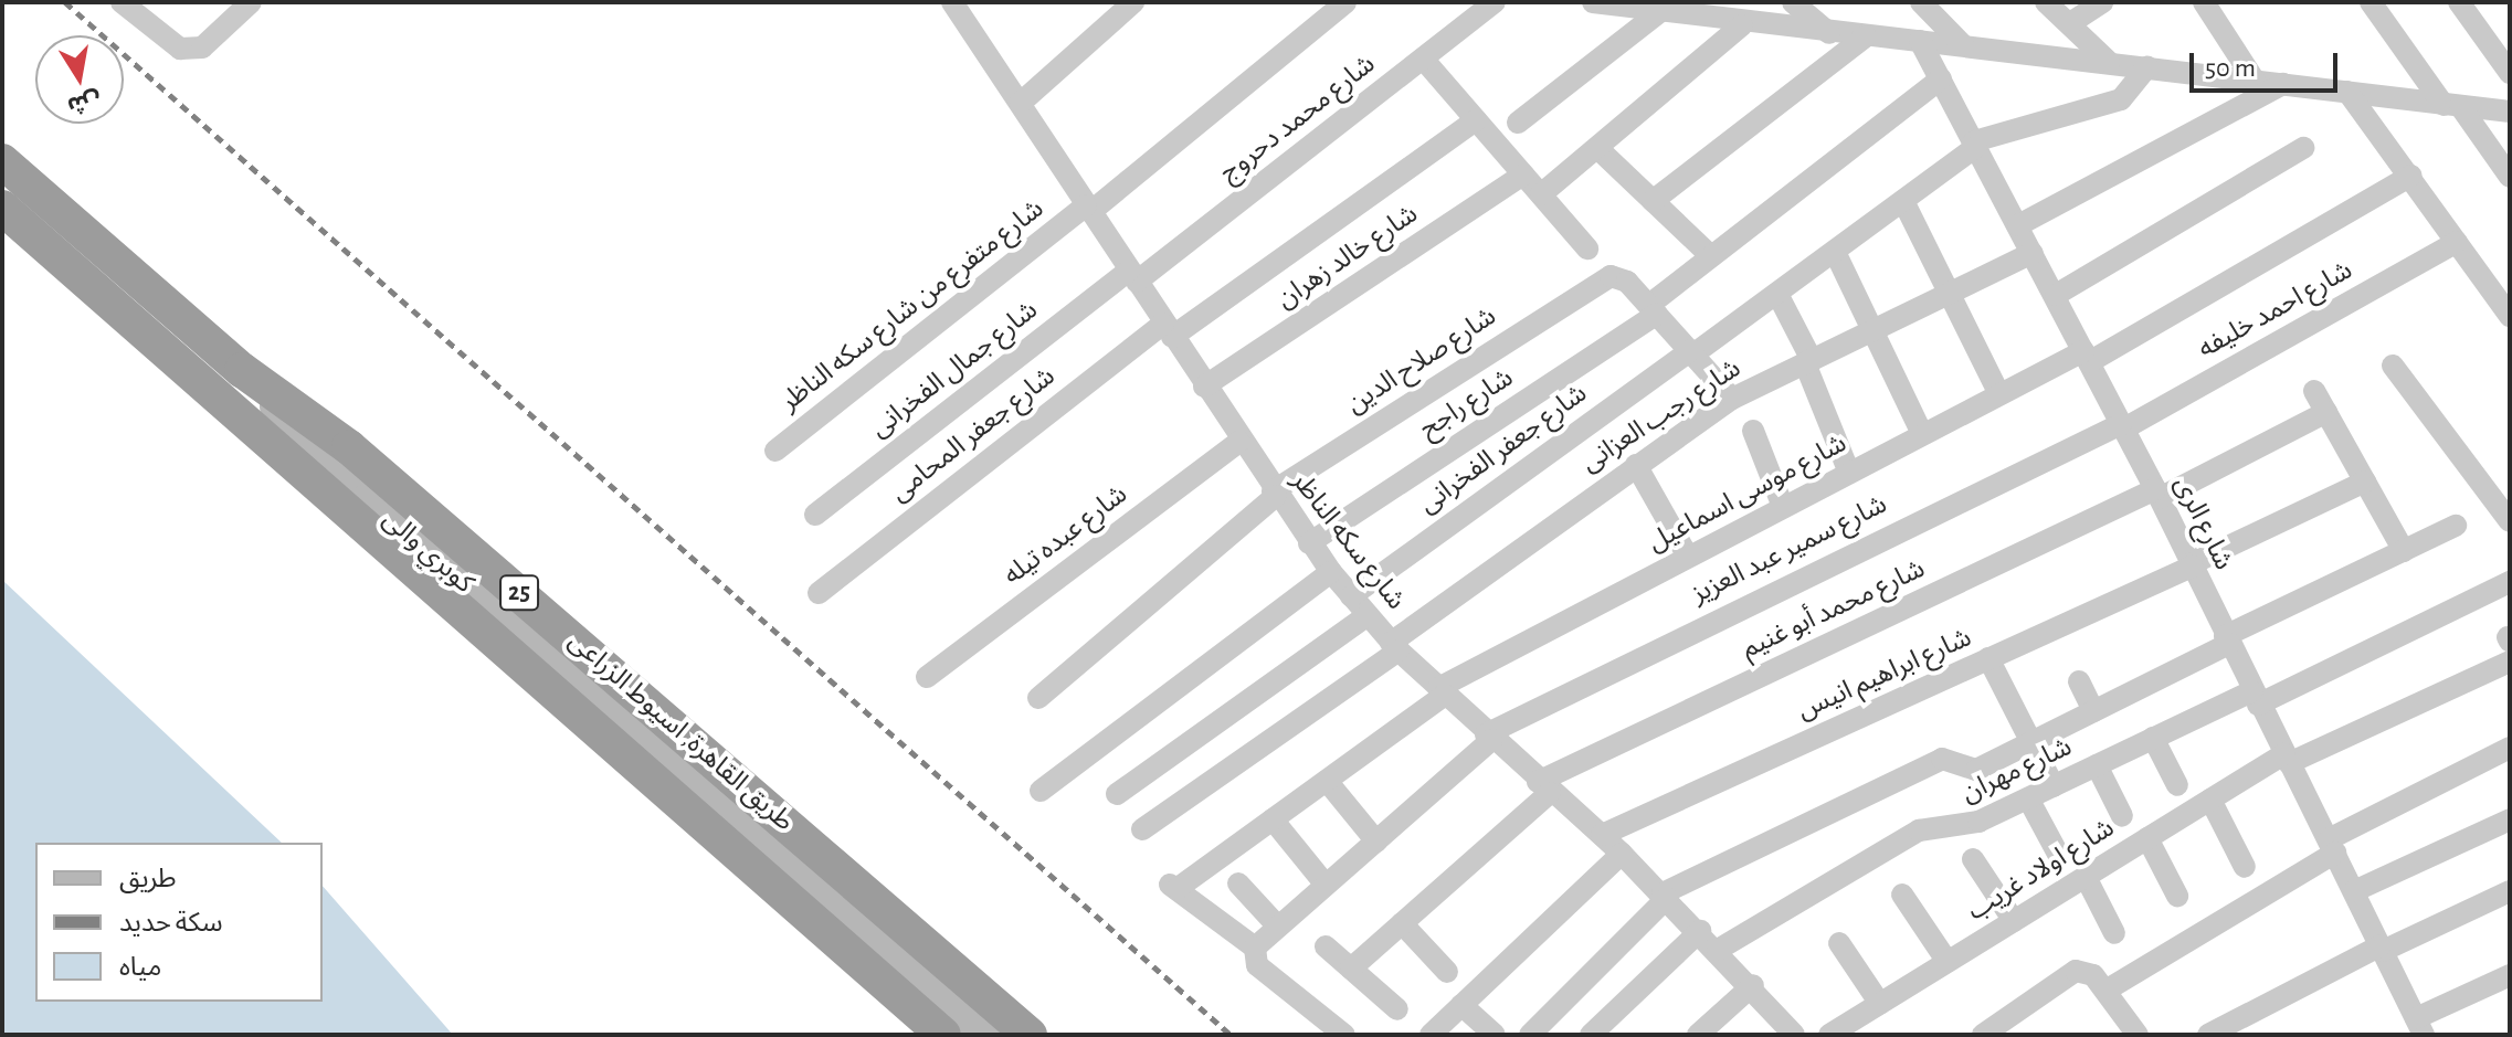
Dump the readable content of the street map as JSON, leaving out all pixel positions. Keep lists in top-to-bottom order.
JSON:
{
  "streets": {
    "highway": ["25", "طريق القاهرة, اسيوط الزراعى"],
    "main road": ["كوبري والى"],
    "street": [
      "شارع محمد دحروج",
      "شارع خالد زهران",
      "شارع متفرع من شارع سكه الناظر",
      "شارع احمد خليفه",
      "شارع صلاح الدين",
      "شارع جمال الفخرانى",
      "شارع راجح",
      "شارع رجب العزانى",
      "شارع جعفر المحامى",
      "شارع جعفر الفخرانى",
      "شارع موسى اسماعيل",
      "شارع الرى",
      "شارع عبده تيله",
      "شارع سكه الناظر",
      "شارع سمير عبد العزيز",
      "شارع محمد أبو غنيم",
      "شارع ابراهيم انيس",
      "شارع مهران",
      "شارع اولاد غريب"
    ]
  },
  "crossings": [
    ["شارع محمد دحروج", "شارع جمال الفخرانى"],
    ["شارع محمد دحروج", "شارع سكه الناظر"],
    ["شارع خالد زهران", "شارع سكه الناظر"],
    ["شارع متفرع من شارع سكه الناظر", "شارع سكه الناظر"],
    ["شارع احمد خليفه", "شارع الرى"],
    ["شارع احمد خليفه", "شارع سمير عبد العزيز"],
    ["شارع صلاح الدين", "شارع راجح"],
    ["شارع صلاح الدين", "شارع سكه الناظر"],
    ["شارع جمال الفخرانى", "شارع سكه الناظر"],
    ["شارع راجح", "شارع الرى"],
    ["شارع راجح", "شارع سكه الناظر"],
    ["شارع رجب العزانى", "شارع الرى"],
    ["شارع رجب العزانى", "شارع سكه الناظر"],
    ["شارع جعفر المحامى", "شارع سكه الناظر"],
    ["شارع جعفر الفخرانى", "شارع الرى"],
    ["شارع جعفر الفخرانى", "شارع سكه الناظر"],
    ["شارع موسى اسماعيل", "شارع الرى"],
    ["شارع موسى اسماعيل", "شارع سكه الناظر"],
    ["شارع موسى اسماعيل", "شارع سمير عبد العزيز"],
    ["شارع الرى", "شارع سمير عبد العزيز"],
    ["شارع الرى", "شارع محمد أبو غنيم"],
    ["شارع الرى", "شارع ابراهيم انيس"],
    ["شارع الرى", "شارع مهران"],
    ["شارع الرى", "شارع اولاد غريب"],
    ["شارع عبده تيله", "شارع سكه الناظر"],
    ["شارع سكه الناظر", "شارع سمير عبد العزيز"],
    ["شارع سكه الناظر", "شارع محمد أبو غنيم"],
    ["شارع سكه الناظر", "شارع ابراهيم انيس"],
    ["شارع سكه الناظر", "شارع مهران"],
    ["كوبري والى", "طريق القاهرة, اسيوط الزراعى"]
  ],
  "legend": ["طريق", "سكة حديد", "مياه"],
  "scale_bar": "50 m",
  "north": "bottom"
}
